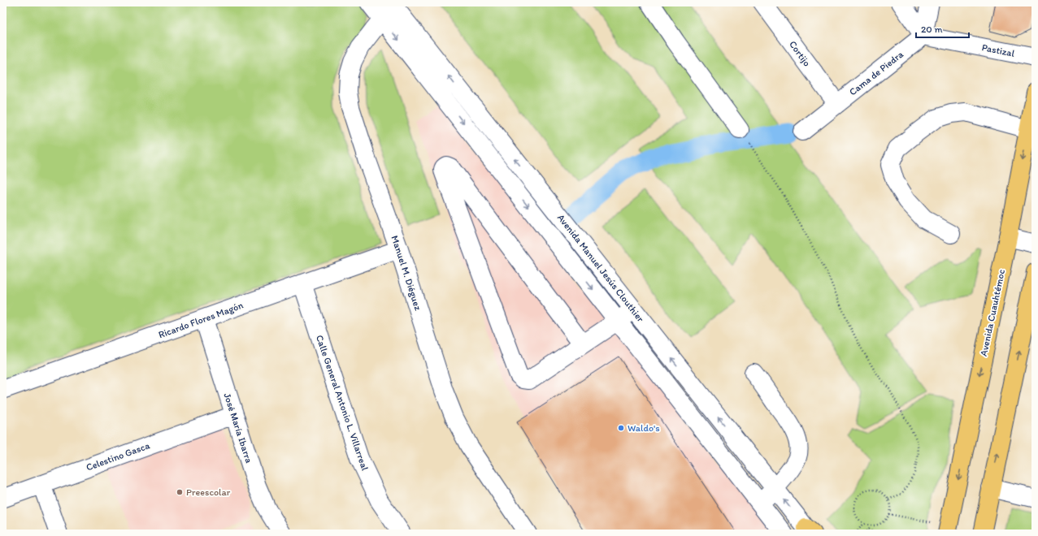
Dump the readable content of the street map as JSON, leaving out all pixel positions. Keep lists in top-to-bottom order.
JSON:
{
  "streets": {
    "main road": ["Avenida Cuauhtémoc"],
    "street": [
      "Pastizal",
      "Cortijo",
      "Cama de Piedra",
      "Avenida Manuel Jesús Clouthier",
      "Manuel M. Diéguez",
      "Ricardo Flores Magón",
      "Calle General Antonio L. Villarreal",
      "José María Ibarra",
      "Celestino Gasca"
    ]
  },
  "crossings": [
    ["Pastizal", "Cama de Piedra"],
    ["Cortijo", "Cama de Piedra"],
    ["Avenida Manuel Jesús Clouthier", "Manuel M. Diéguez"],
    ["Manuel M. Diéguez", "Ricardo Flores Magón"],
    ["Ricardo Flores Magón", "Calle General Antonio L. Villarreal"],
    ["Ricardo Flores Magón", "José María Ibarra"],
    ["José María Ibarra", "Celestino Gasca"]
  ],
  "places": ["Waldo's", "Preescolar"],
  "scale_bar": "20 m"
}
